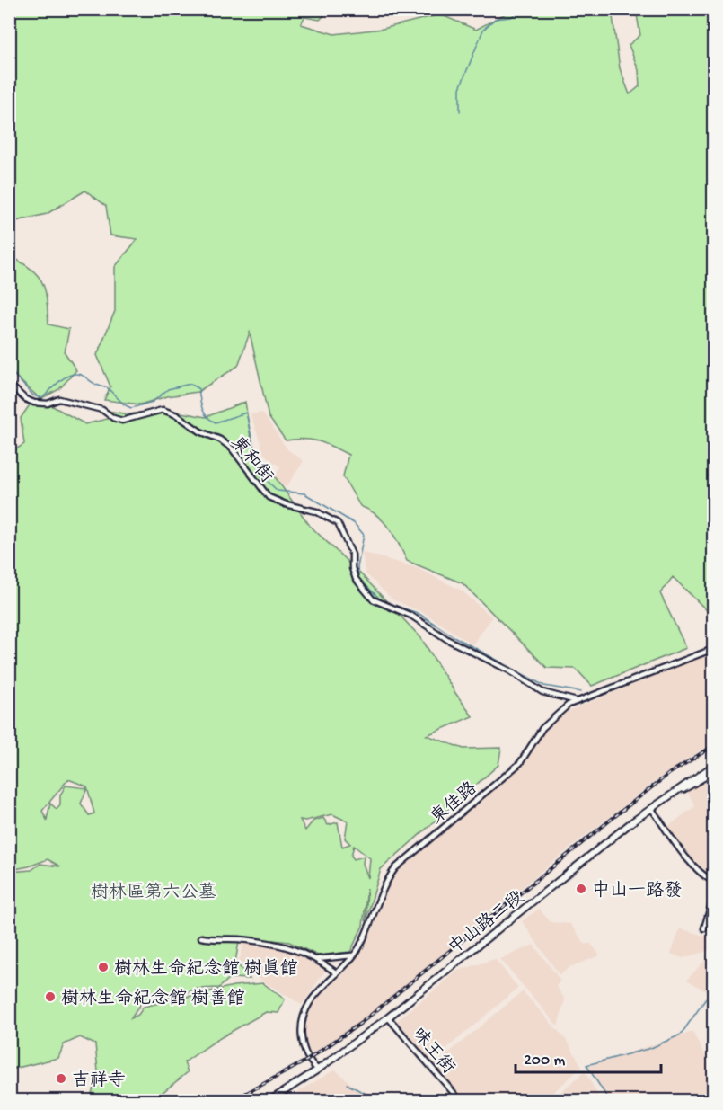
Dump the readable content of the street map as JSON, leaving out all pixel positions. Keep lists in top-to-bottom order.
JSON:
{
  "streets": {
    "main road": ["中山路二段"],
    "street": ["東和街", "東佳路", "味王街"]
  },
  "crossings": [
    ["東和街", "東佳路"],
    ["東佳路", "中山路二段"],
    ["中山路二段", "味王街"]
  ],
  "parks": ["樹林區第六公墓"],
  "places": [
    "中山一路發",
    "樹林生命紀念館 樹真館",
    "樹林生命紀念館 樹善館",
    "吉祥寺"
  ],
  "scale_bar": "200 m"
}
